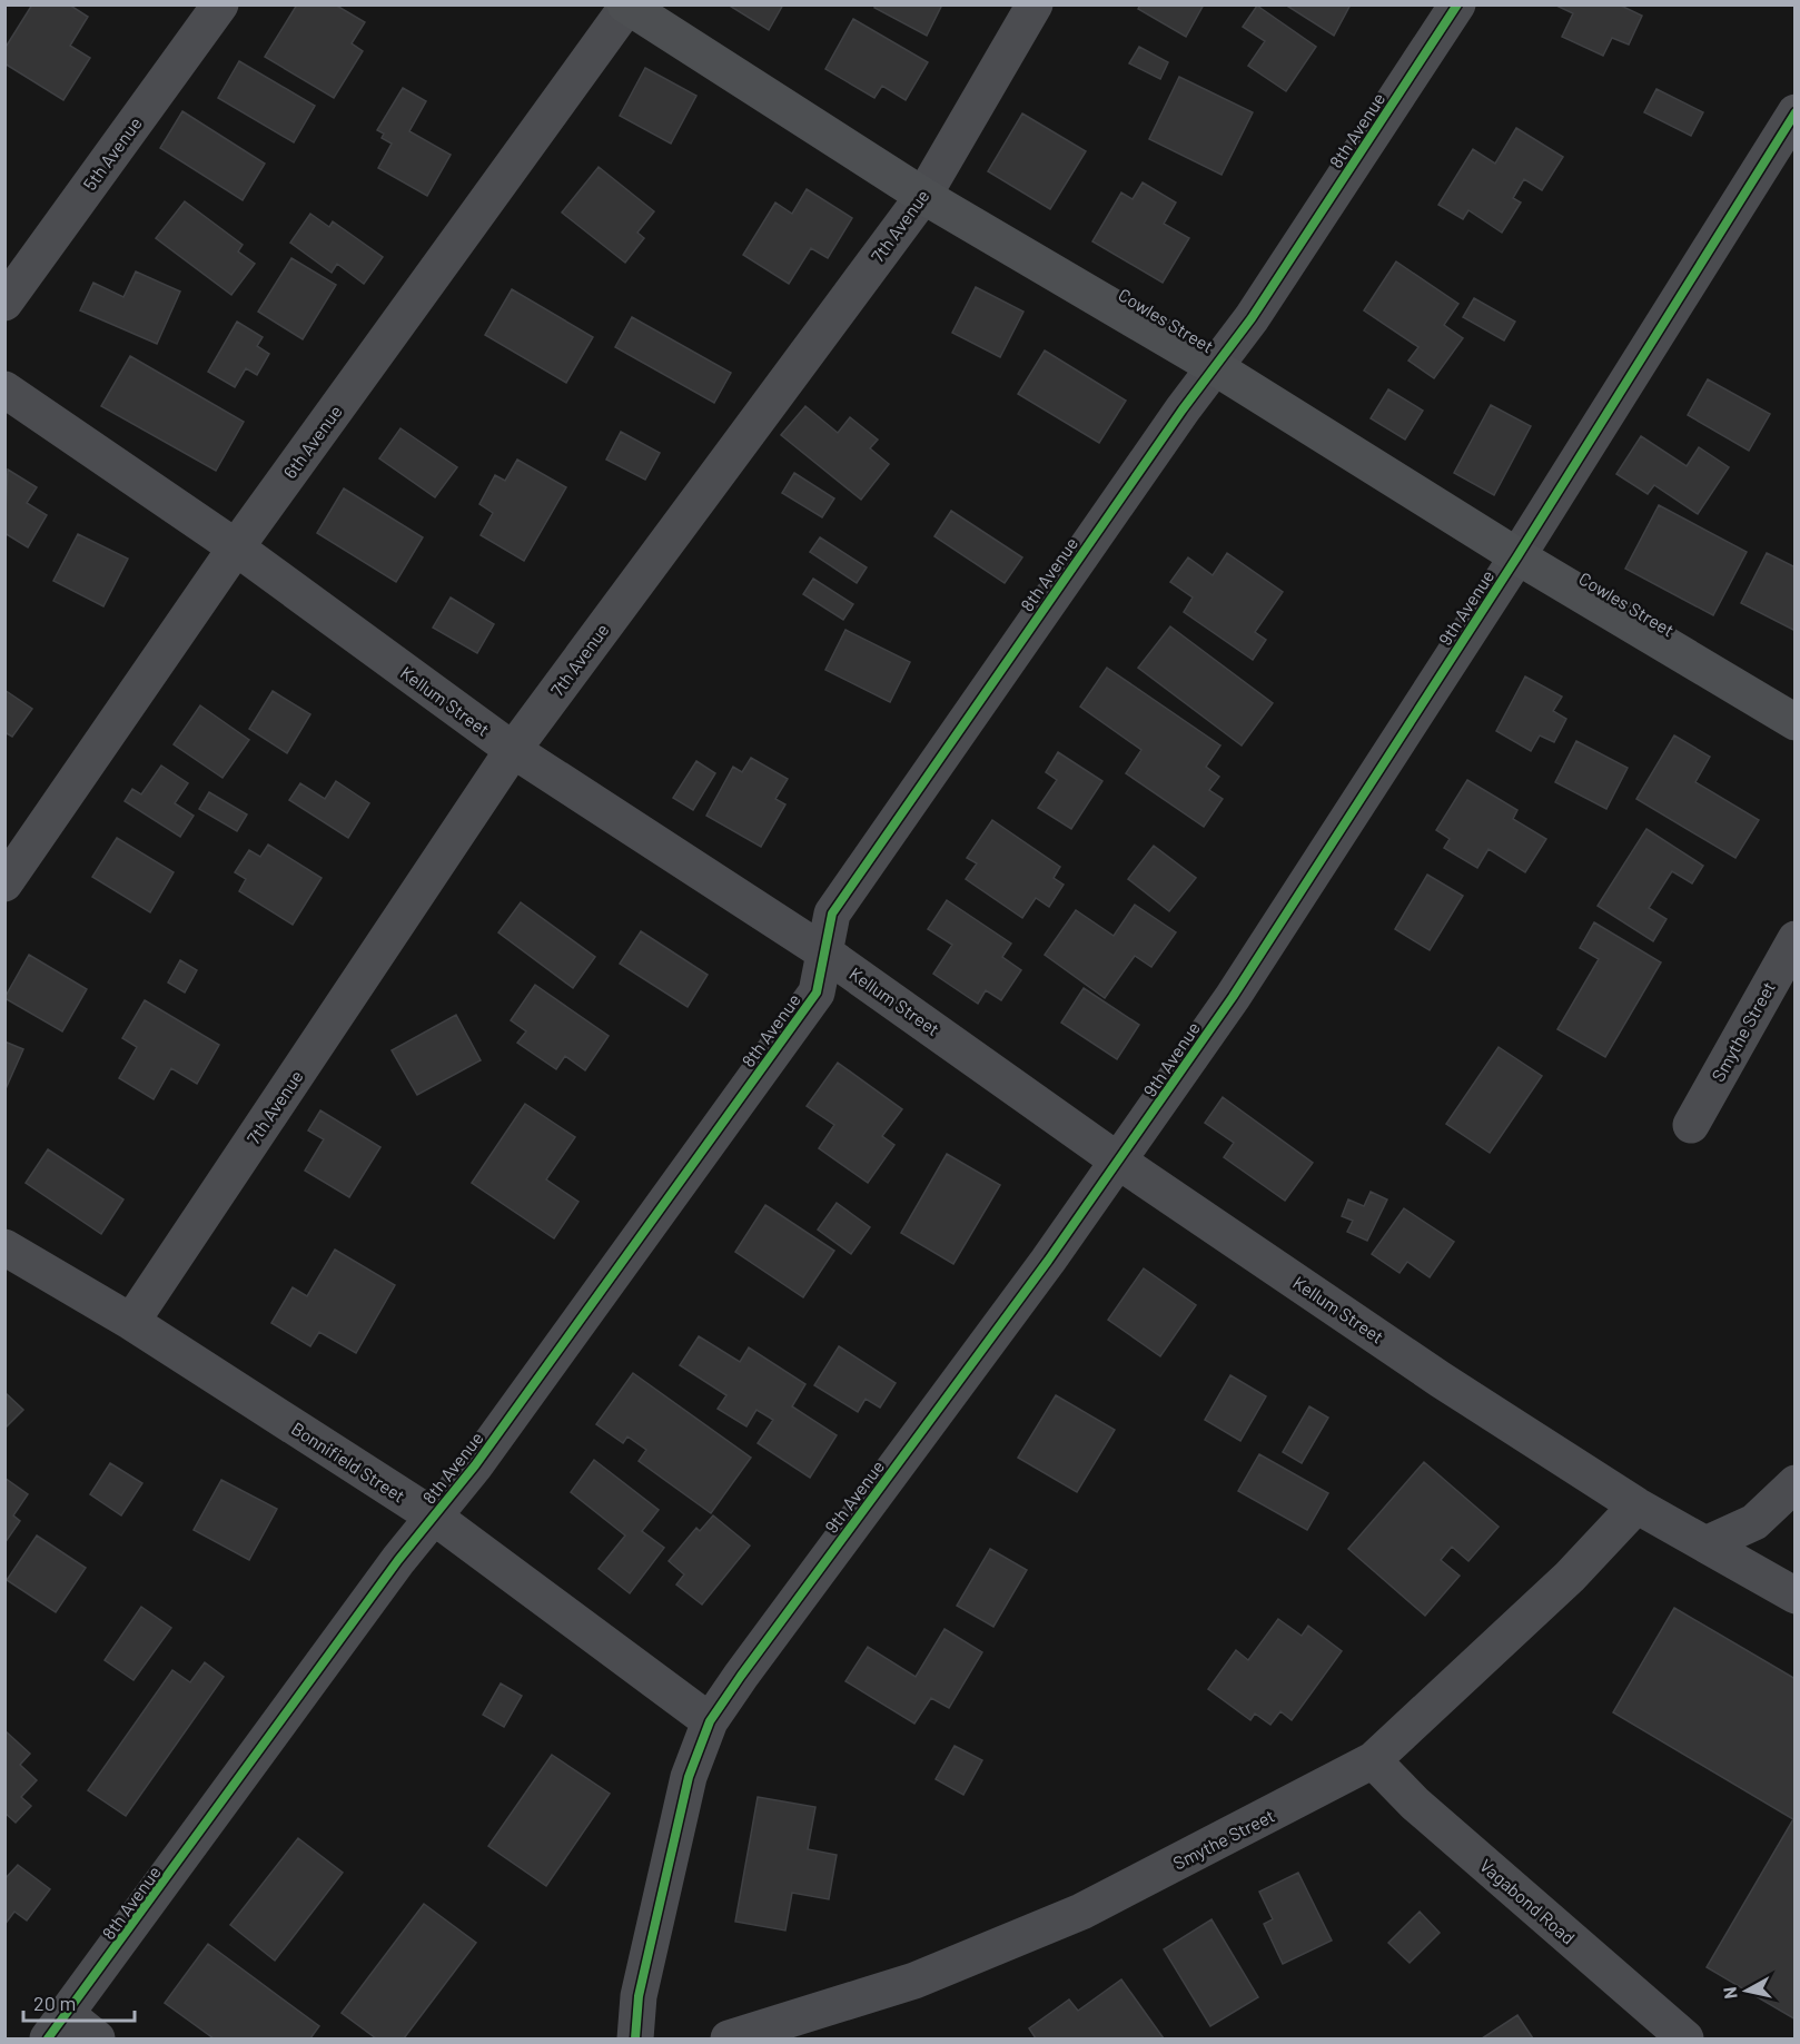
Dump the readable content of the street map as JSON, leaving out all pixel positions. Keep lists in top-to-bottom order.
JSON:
{
  "streets": {
    "main road": ["Cowles Street"],
    "street": [
      "8th Avenue",
      "5th Avenue",
      "7th Avenue",
      "6th Avenue",
      "9th Avenue",
      "Kellum Street",
      "Smythe Street",
      "Bonnifield Street",
      "Vagabond Road"
    ]
  },
  "crossings": [
    ["8th Avenue", "Cowles Street"],
    ["8th Avenue", "Kellum Street"],
    ["8th Avenue", "Bonnifield Street"],
    ["7th Avenue", "Cowles Street"],
    ["7th Avenue", "Kellum Street"],
    ["7th Avenue", "Bonnifield Street"],
    ["Cowles Street", "6th Avenue"],
    ["Cowles Street", "9th Avenue"],
    ["6th Avenue", "Kellum Street"],
    ["9th Avenue", "Kellum Street"],
    ["9th Avenue", "Bonnifield Street"],
    ["Kellum Street", "Smythe Street"],
    ["Smythe Street", "Vagabond Road"]
  ],
  "scale_bar": "20 m",
  "north": "left"
}
